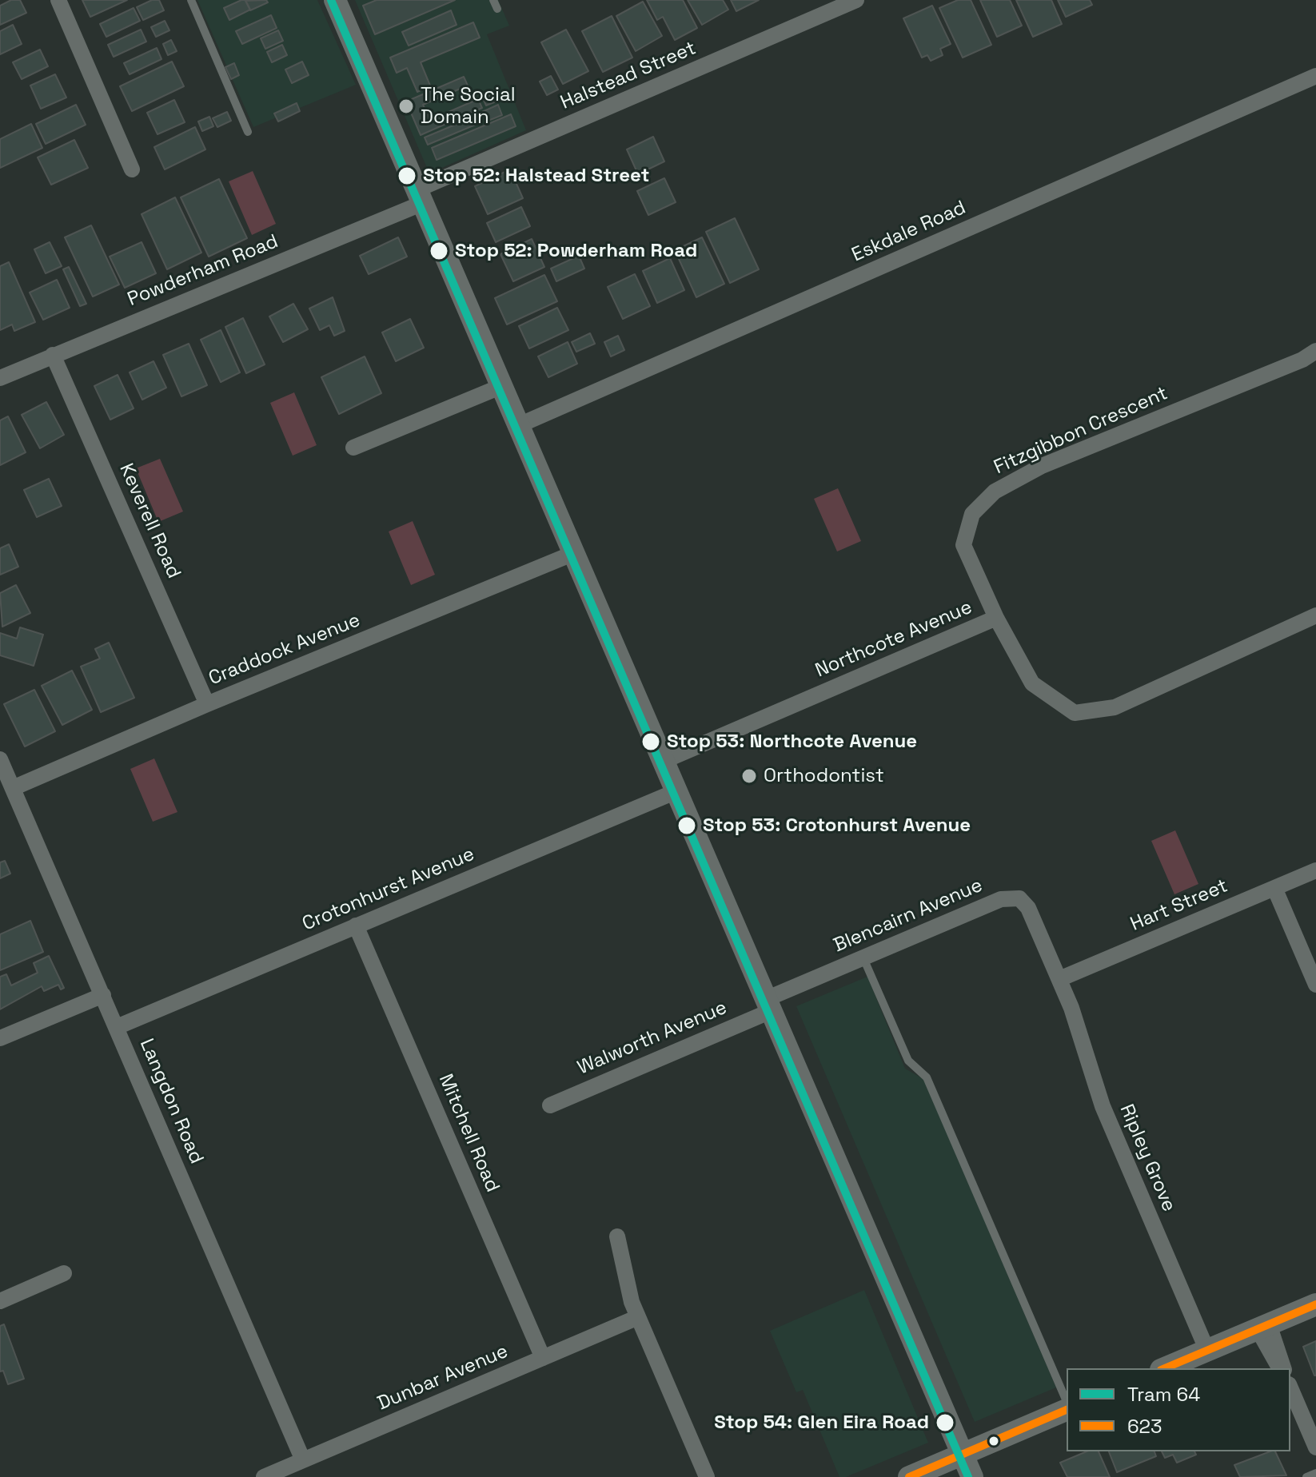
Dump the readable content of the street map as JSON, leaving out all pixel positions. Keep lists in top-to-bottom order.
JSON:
{
  "streets": {
    "street": [
      "Halstead Street",
      "Eskdale Road",
      "Powderham Road",
      "Fitzgibbon Crescent",
      "Keverell Road",
      "Northcote Avenue",
      "Craddock Avenue",
      "Crotonhurst Avenue",
      "Hart Street",
      "Blencairn Avenue",
      "Walworth Avenue",
      "Langdon Road",
      "Mitchell Road",
      "Ripley Grove",
      "Dunbar Avenue"
    ]
  },
  "crossings": [
    ["Halstead Street", "Powderham Road"],
    ["Powderham Road", "Keverell Road"],
    ["Fitzgibbon Crescent", "Northcote Avenue"],
    ["Keverell Road", "Craddock Avenue"],
    ["Craddock Avenue", "Langdon Road"],
    ["Crotonhurst Avenue", "Langdon Road"],
    ["Crotonhurst Avenue", "Mitchell Road"],
    ["Hart Street", "Blencairn Avenue"],
    ["Hart Street", "Ripley Grove"],
    ["Blencairn Avenue", "Walworth Avenue"],
    ["Blencairn Avenue", "Ripley Grove"],
    ["Langdon Road", "Dunbar Avenue"],
    ["Mitchell Road", "Dunbar Avenue"]
  ],
  "places": [
    "The Social Domain",
    "Stop 52: Halstead Street",
    "Stop 52: Powderham Road",
    "Stop 53: Northcote Avenue",
    "Orthodontist",
    "Stop 53: Crotonhurst Avenue",
    "Stop 54: Glen Eira Road"
  ],
  "lines": ["tram line 64", "transit line 623"],
  "legend": ["Tram 64", "623"]
}
